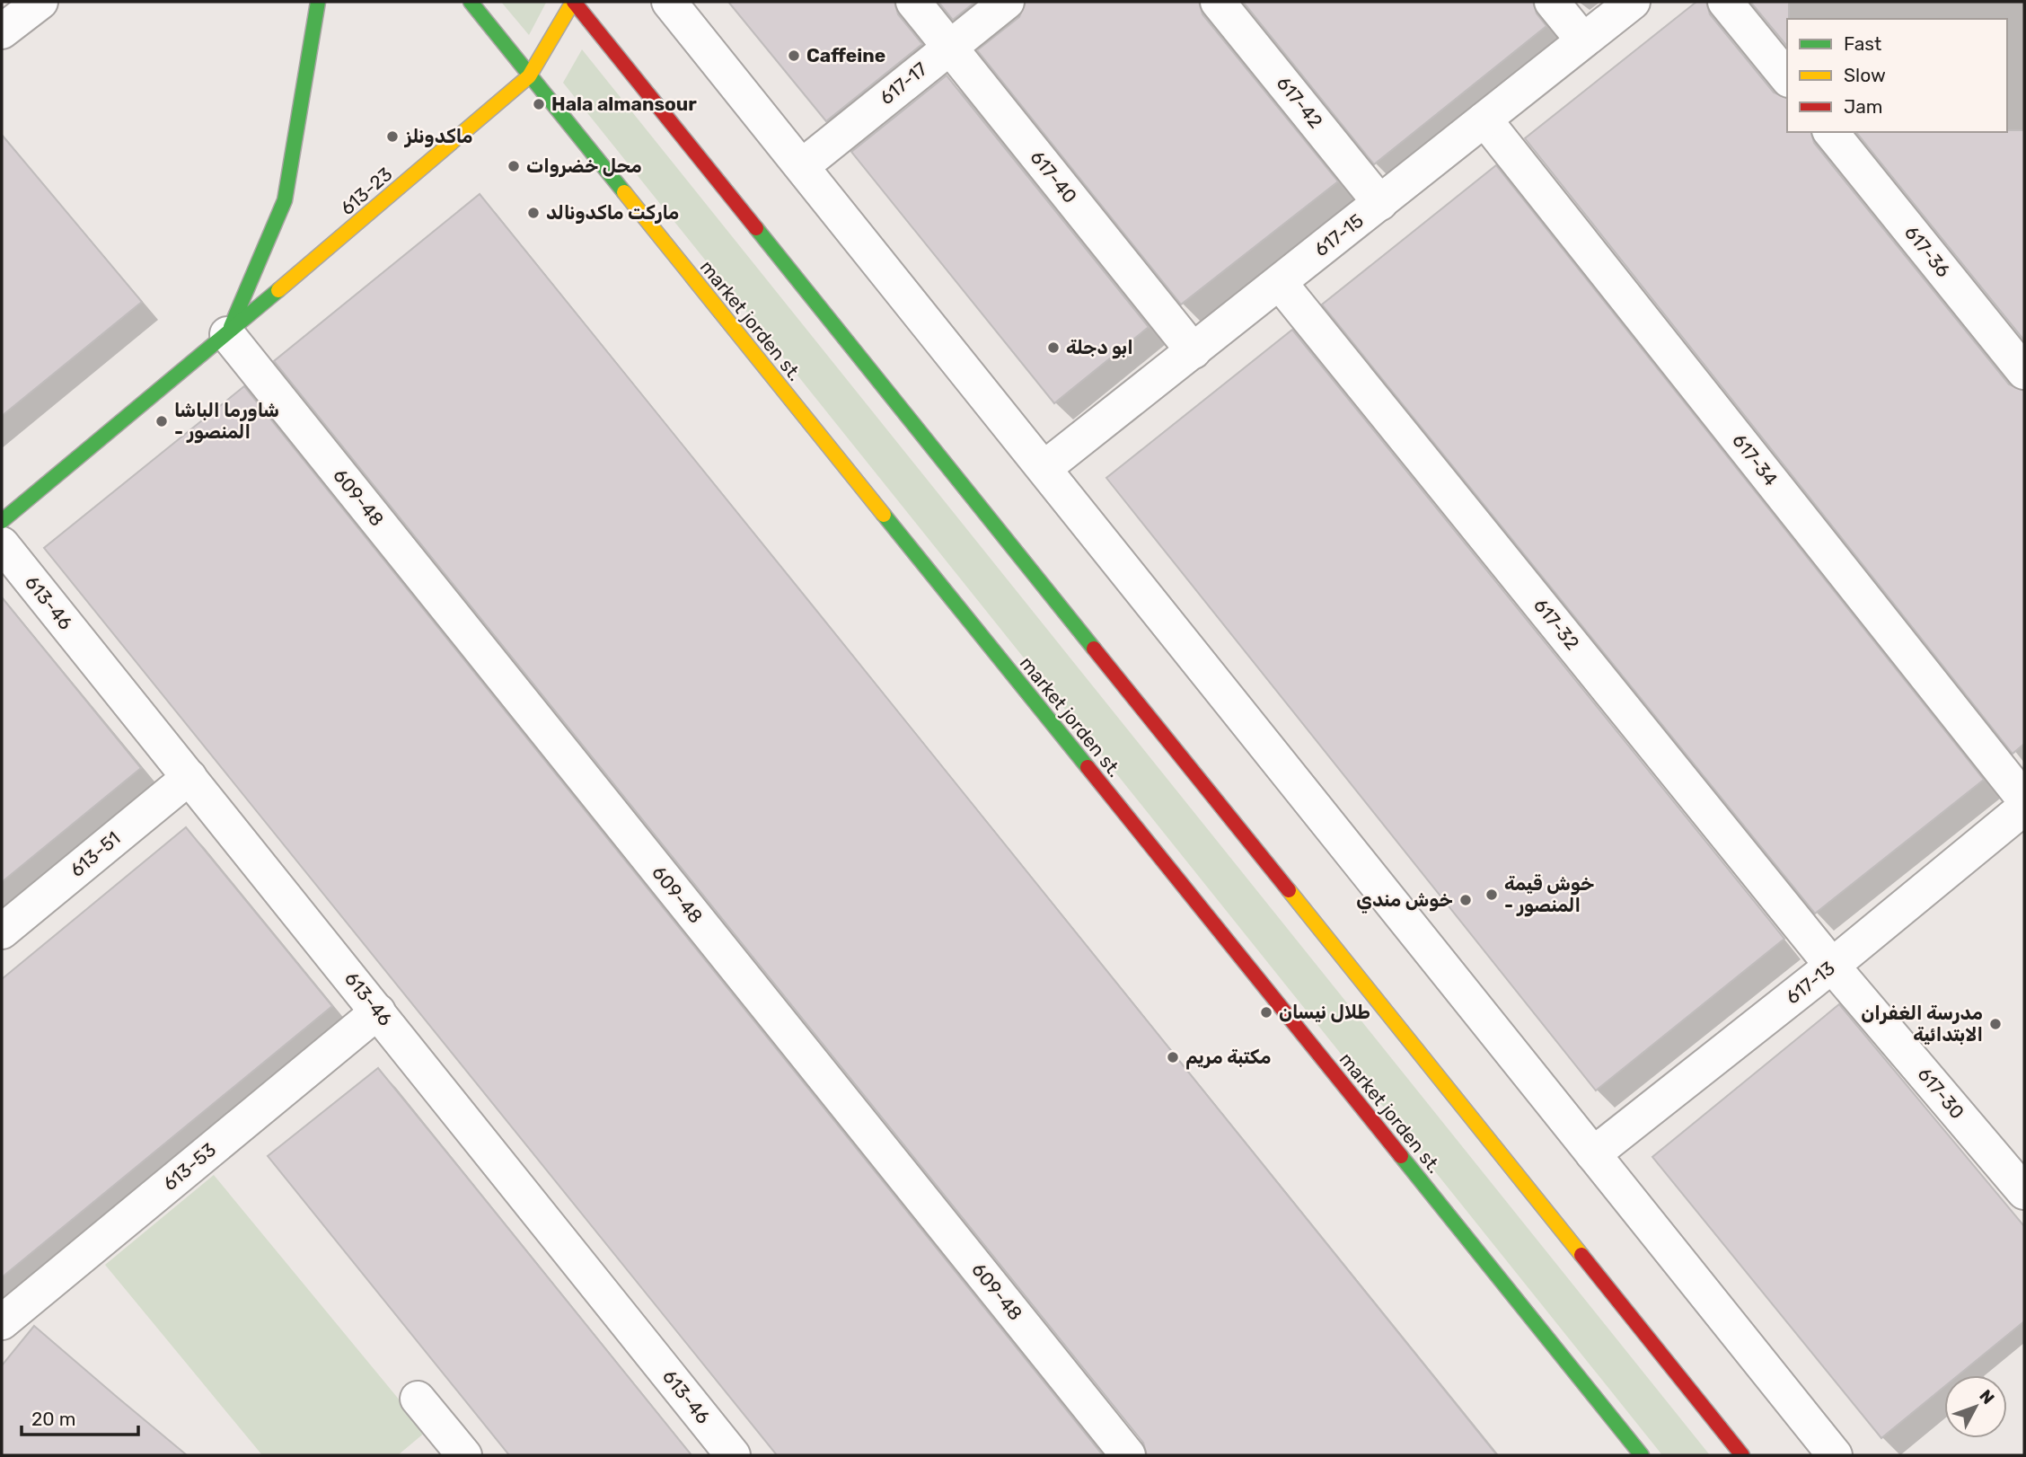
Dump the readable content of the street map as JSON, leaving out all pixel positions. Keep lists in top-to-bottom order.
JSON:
{
  "streets": {
    "main road": ["613-23", "market jorden st."],
    "street": [
      "617-17",
      "617-42",
      "617-40",
      "617-15",
      "617-36",
      "617-34",
      "609-48",
      "613-46",
      "617-32",
      "613-51",
      "617-13",
      "617-30",
      "613-53"
    ]
  },
  "crossings": [
    ["617-17", "617-40"],
    ["617-42", "617-15"],
    ["617-40", "617-15"],
    ["613-23", "market jorden st."],
    ["613-23", "609-48"],
    ["617-15", "617-34"],
    ["617-15", "617-32"],
    ["613-46", "613-51"],
    ["613-46", "613-53"],
    ["617-32", "617-13"],
    ["617-32", "617-30"],
    ["617-13", "617-30"]
  ],
  "places": [
    "Caffeine",
    "Hala almansour",
    "ماكدونلز",
    "محل خضروات",
    "ماركت ماكدونالد",
    "ابو دجلة",
    "شاورما الباشا - المنصور",
    "خوش قيمة - المنصور",
    "خوش مندي",
    "طلال نيسان",
    "مدرسة الغفران الابتدائية",
    "مكتبة مريم"
  ],
  "legend": ["Fast", "Slow", "Jam"],
  "scale_bar": "20 m",
  "north": "top right"
}
